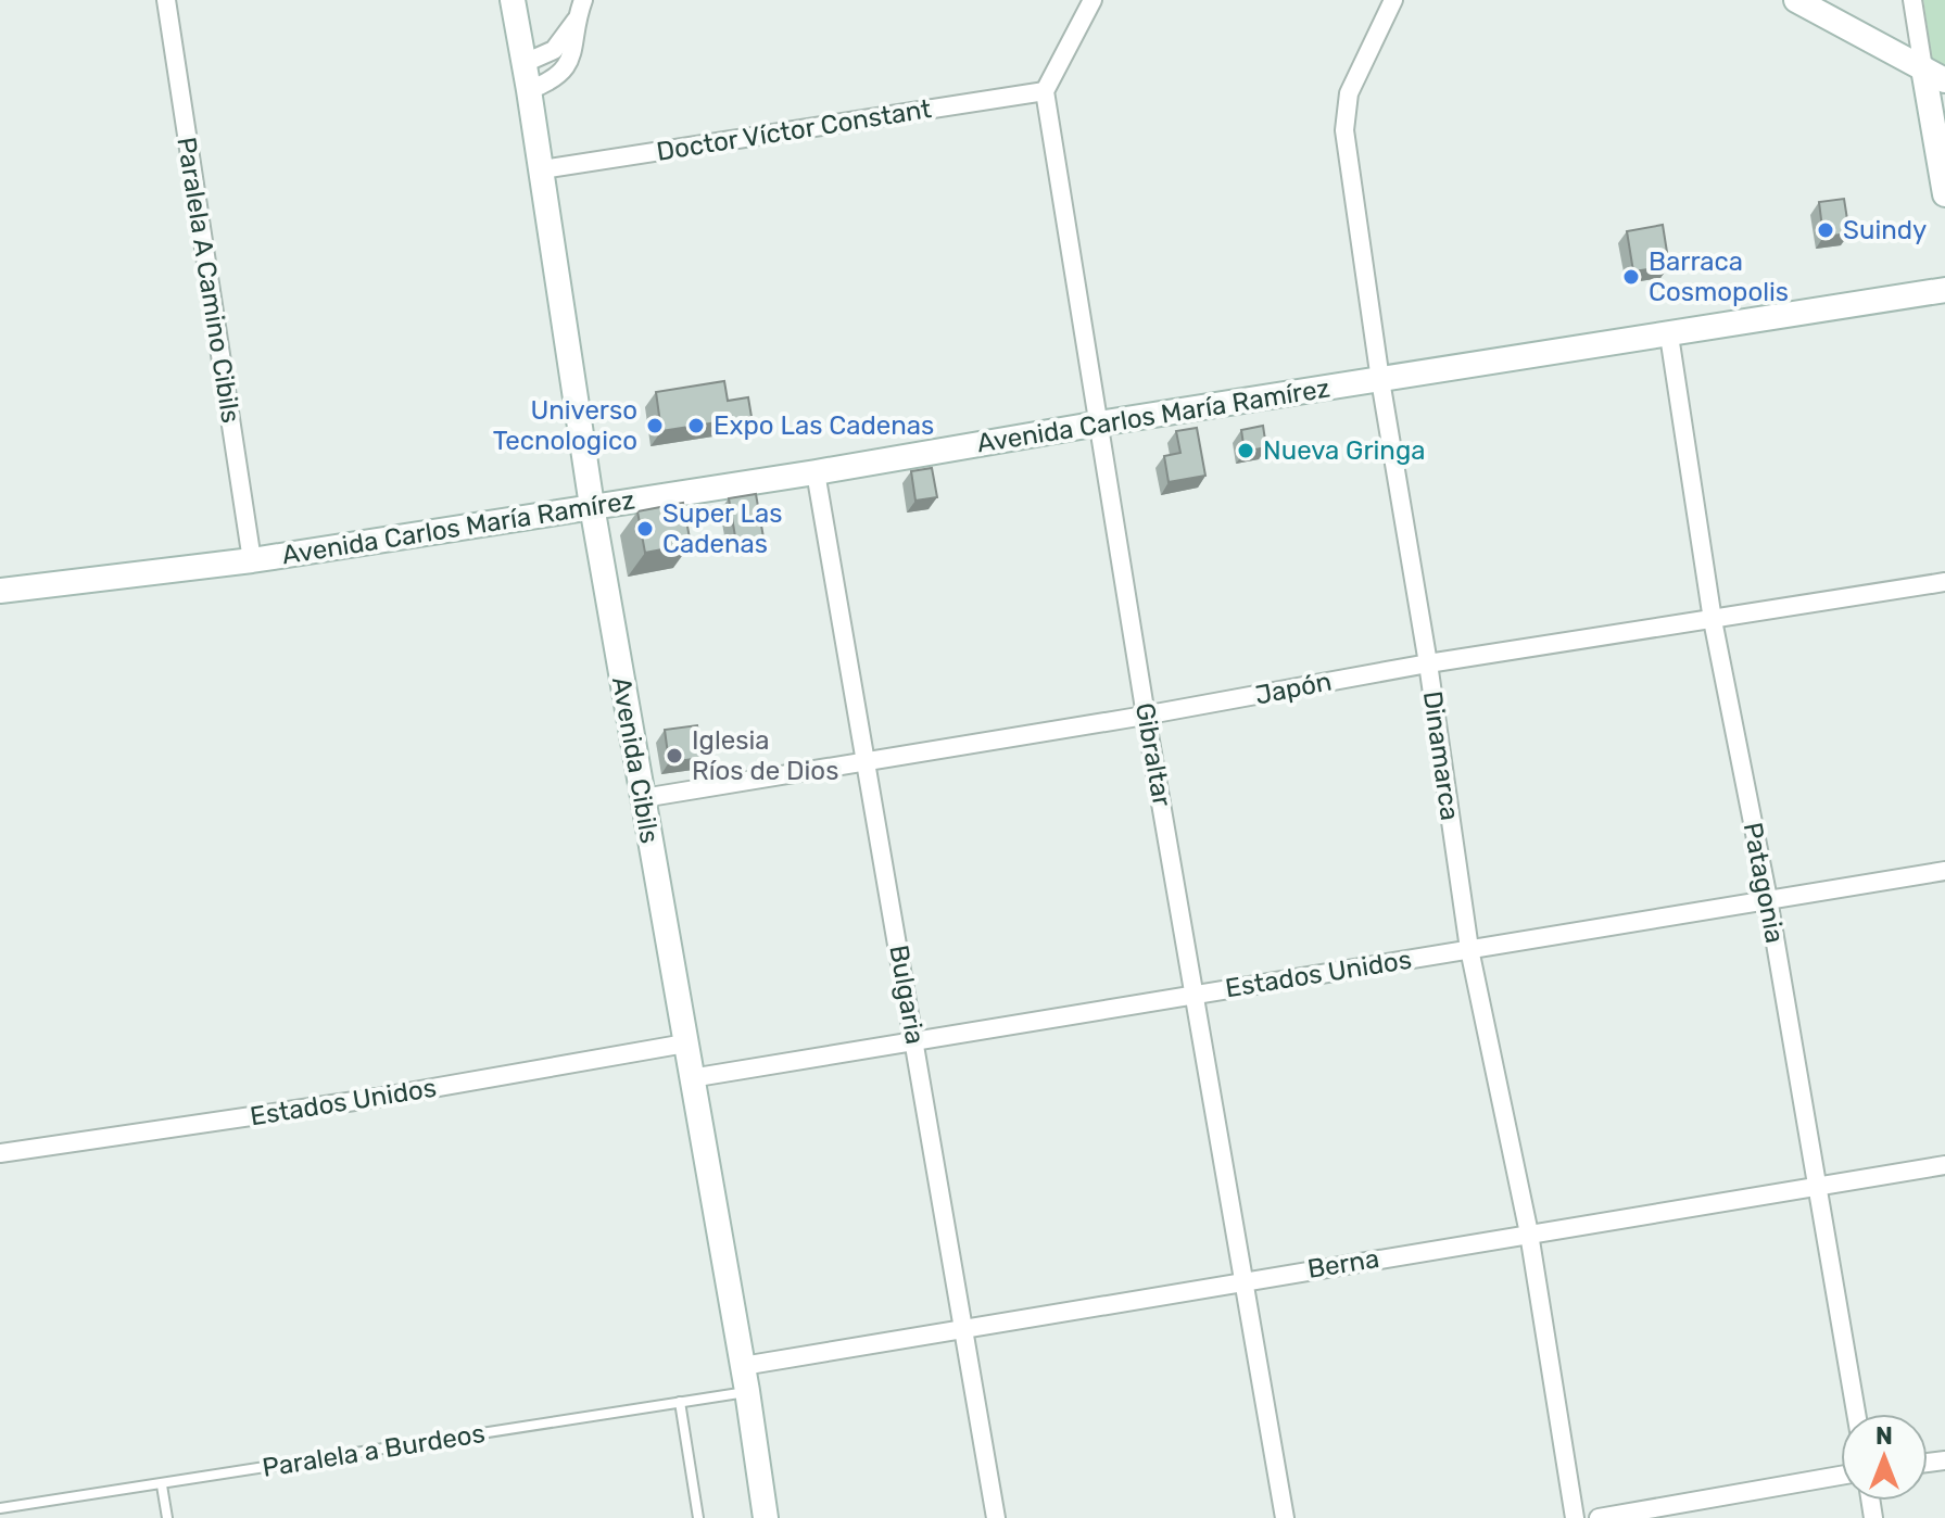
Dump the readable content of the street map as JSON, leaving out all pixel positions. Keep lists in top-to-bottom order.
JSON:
{
  "streets": {
    "street": [
      "Doctor Víctor Constant",
      "Paralela A Camino Cibils",
      "Avenida Carlos María Ramírez",
      "Japón",
      "Gibraltar",
      "Dinamarca",
      "Avenida Cibils",
      "Patagonia",
      "Estados Unidos",
      "Bulgaria",
      "Berna"
    ],
    "lane": ["Paralela a Burdeos"]
  },
  "crossings": [
    ["Doctor Víctor Constant", "Gibraltar"],
    ["Doctor Víctor Constant", "Avenida Cibils"],
    ["Paralela A Camino Cibils", "Avenida Carlos María Ramírez"],
    ["Avenida Carlos María Ramírez", "Gibraltar"],
    ["Avenida Carlos María Ramírez", "Dinamarca"],
    ["Avenida Carlos María Ramírez", "Avenida Cibils"],
    ["Avenida Carlos María Ramírez", "Patagonia"],
    ["Avenida Carlos María Ramírez", "Bulgaria"],
    ["Japón", "Gibraltar"],
    ["Japón", "Dinamarca"],
    ["Japón", "Avenida Cibils"],
    ["Japón", "Patagonia"],
    ["Japón", "Bulgaria"],
    ["Gibraltar", "Estados Unidos"],
    ["Gibraltar", "Berna"],
    ["Dinamarca", "Estados Unidos"],
    ["Dinamarca", "Berna"],
    ["Avenida Cibils", "Estados Unidos"],
    ["Avenida Cibils", "Berna"],
    ["Avenida Cibils", "Paralela a Burdeos"],
    ["Patagonia", "Estados Unidos"],
    ["Patagonia", "Berna"],
    ["Estados Unidos", "Bulgaria"],
    ["Bulgaria", "Berna"]
  ],
  "places": [
    "Suindy",
    "Barraca Cosmopolis",
    "Universo Tecnologico",
    "Expo Las Cadenas",
    "Nueva Gringa",
    "Super Las Cadenas",
    "Iglesia Ríos de Dios"
  ],
  "north": "top"
}
